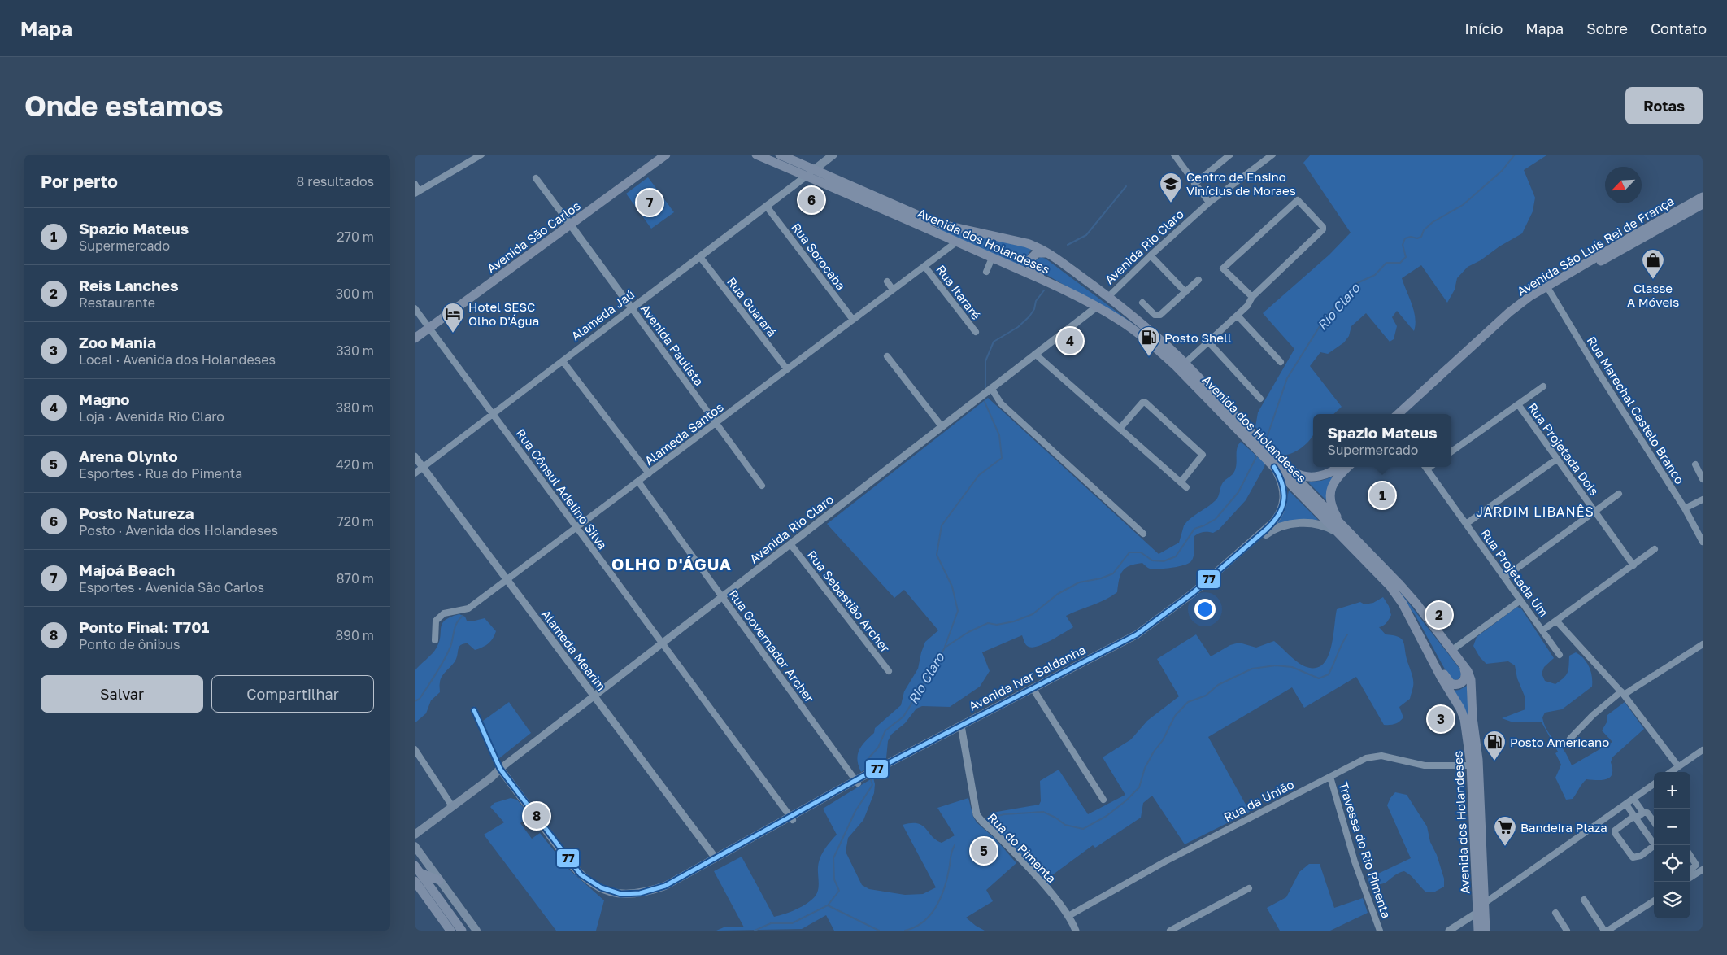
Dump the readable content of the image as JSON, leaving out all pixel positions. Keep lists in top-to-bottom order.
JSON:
{
  "streets": {
    "main road": [
      "Avenida São Carlos",
      "Avenida dos Holandeses",
      "Avenida São Luís Rei de França",
      "Avenida Rio Claro",
      "Avenida Ivar Saldanha"
    ],
    "street": [
      "Rua Sorocaba",
      "Rua Itararé",
      "Rua Guarará",
      "Alameda Jaú",
      "Avenida Paulista",
      "Rua Marechal Castelo Branco",
      "Alameda Santos",
      "Rua Projetada Dois",
      "Rua Cônsul Adelino Silva",
      "Rua Projetada Um",
      "Rua Sebastião Archer",
      "Rua Governador Archer",
      "Alameda Mearim",
      "Rua da União",
      "Rua do Pimenta",
      "Travessa do Rio Pimenta"
    ]
  },
  "crossings": [
    ["Avenida São Carlos", "Avenida Paulista"],
    ["Avenida São Carlos", "Rua Cônsul Adelino Silva"],
    ["Avenida dos Holandeses", "Avenida Rio Claro"],
    ["Avenida dos Holandeses", "Alameda Jaú"],
    ["Avenida dos Holandeses", "Alameda Santos"],
    ["Avenida dos Holandeses", "Avenida Ivar Saldanha"],
    ["Avenida dos Holandeses", "Rua da União"],
    ["Avenida São Luís Rei de França", "Rua Marechal Castelo Branco"],
    ["Avenida Rio Claro", "Rua Cônsul Adelino Silva"],
    ["Avenida Rio Claro", "Rua Sebastião Archer"],
    ["Avenida Rio Claro", "Rua Governador Archer"],
    ["Avenida Rio Claro", "Alameda Mearim"],
    ["Avenida Rio Claro", "Avenida Ivar Saldanha"],
    ["Rua Sorocaba", "Alameda Jaú"],
    ["Rua Sorocaba", "Alameda Santos"],
    ["Rua Itararé", "Alameda Santos"],
    ["Rua Guarará", "Alameda Jaú"],
    ["Rua Guarará", "Alameda Santos"],
    ["Alameda Jaú", "Avenida Paulista"],
    ["Alameda Jaú", "Rua Cônsul Adelino Silva"],
    ["Alameda Jaú", "Alameda Mearim"],
    ["Avenida Paulista", "Alameda Santos"],
    ["Alameda Santos", "Rua Cônsul Adelino Silva"],
    ["Alameda Santos", "Rua Governador Archer"],
    ["Alameda Santos", "Alameda Mearim"],
    ["Rua Cônsul Adelino Silva", "Avenida Ivar Saldanha"],
    ["Rua Governador Archer", "Avenida Ivar Saldanha"],
    ["Alameda Mearim", "Avenida Ivar Saldanha"],
    ["Avenida Ivar Saldanha", "Rua do Pimenta"],
    ["Rua da União", "Rua do Pimenta"],
    ["Rua da União", "Travessa do Rio Pimenta"]
  ],
  "districts": ["JARDIM LIBANÊS", "OLHO D'ÁGUA"],
  "water": ["Rio Claro"],
  "places": {
    "school or university": ["Centro de Ensino Vinícius de Moraes"],
    "shop": ["Classe A Móveis"],
    "hotel": ["Hotel SESC Olho D'Água"],
    "fuel station": ["Posto Shell", "Posto Americano"],
    "supermarket": ["Bandeira Plaza"]
  },
  "lines": ["transit line 77"],
  "north": "bottom left",
  "page": {
    "header": "Mapa",
    "nav": [
      "Início",
      "Mapa",
      "Sobre",
      "Contato"
    ],
    "buttons": [
      "Rotas",
      ["Salvar", "Compartilhar"]
    ],
    "title": "Onde estamos",
    "heading": ["Por perto", "8 resultados"],
    "pins": [
      "6",
      "7",
      "4",
      "1",
      "2",
      "3",
      "8",
      "5"
    ],
    "list": [
      {
        "mark": "1",
        "name": "Spazio Mateus",
        "note": "Supermercado",
        "value": "270 m"
      },
      {
        "mark": "2",
        "name": "Reis Lanches",
        "note": "Restaurante",
        "value": "300 m"
      },
      {
        "mark": "3",
        "name": "Zoo Mania",
        "note": "Local · Avenida dos Holandeses",
        "value": "330 m"
      },
      {
        "mark": "4",
        "name": "Magno",
        "note": "Loja · Avenida Rio Claro",
        "value": "380 m"
      },
      {
        "mark": "5",
        "name": "Arena Olynto",
        "note": "Esportes · Rua do Pimenta",
        "value": "420 m"
      },
      {
        "mark": "6",
        "name": "Posto Natureza",
        "note": "Posto · Avenida dos Holandeses",
        "value": "720 m"
      },
      {
        "mark": "7",
        "name": "Majoá Beach",
        "note": "Esportes · Avenida São Carlos",
        "value": "870 m"
      },
      {
        "mark": "8",
        "name": "Ponto Final: T701",
        "note": "Ponto de ônibus",
        "value": "890 m"
      }
    ],
    "popup": ["Spazio Mateus", "Supermercado"],
    "map_buttons": ["+", "−"]
  }
}
